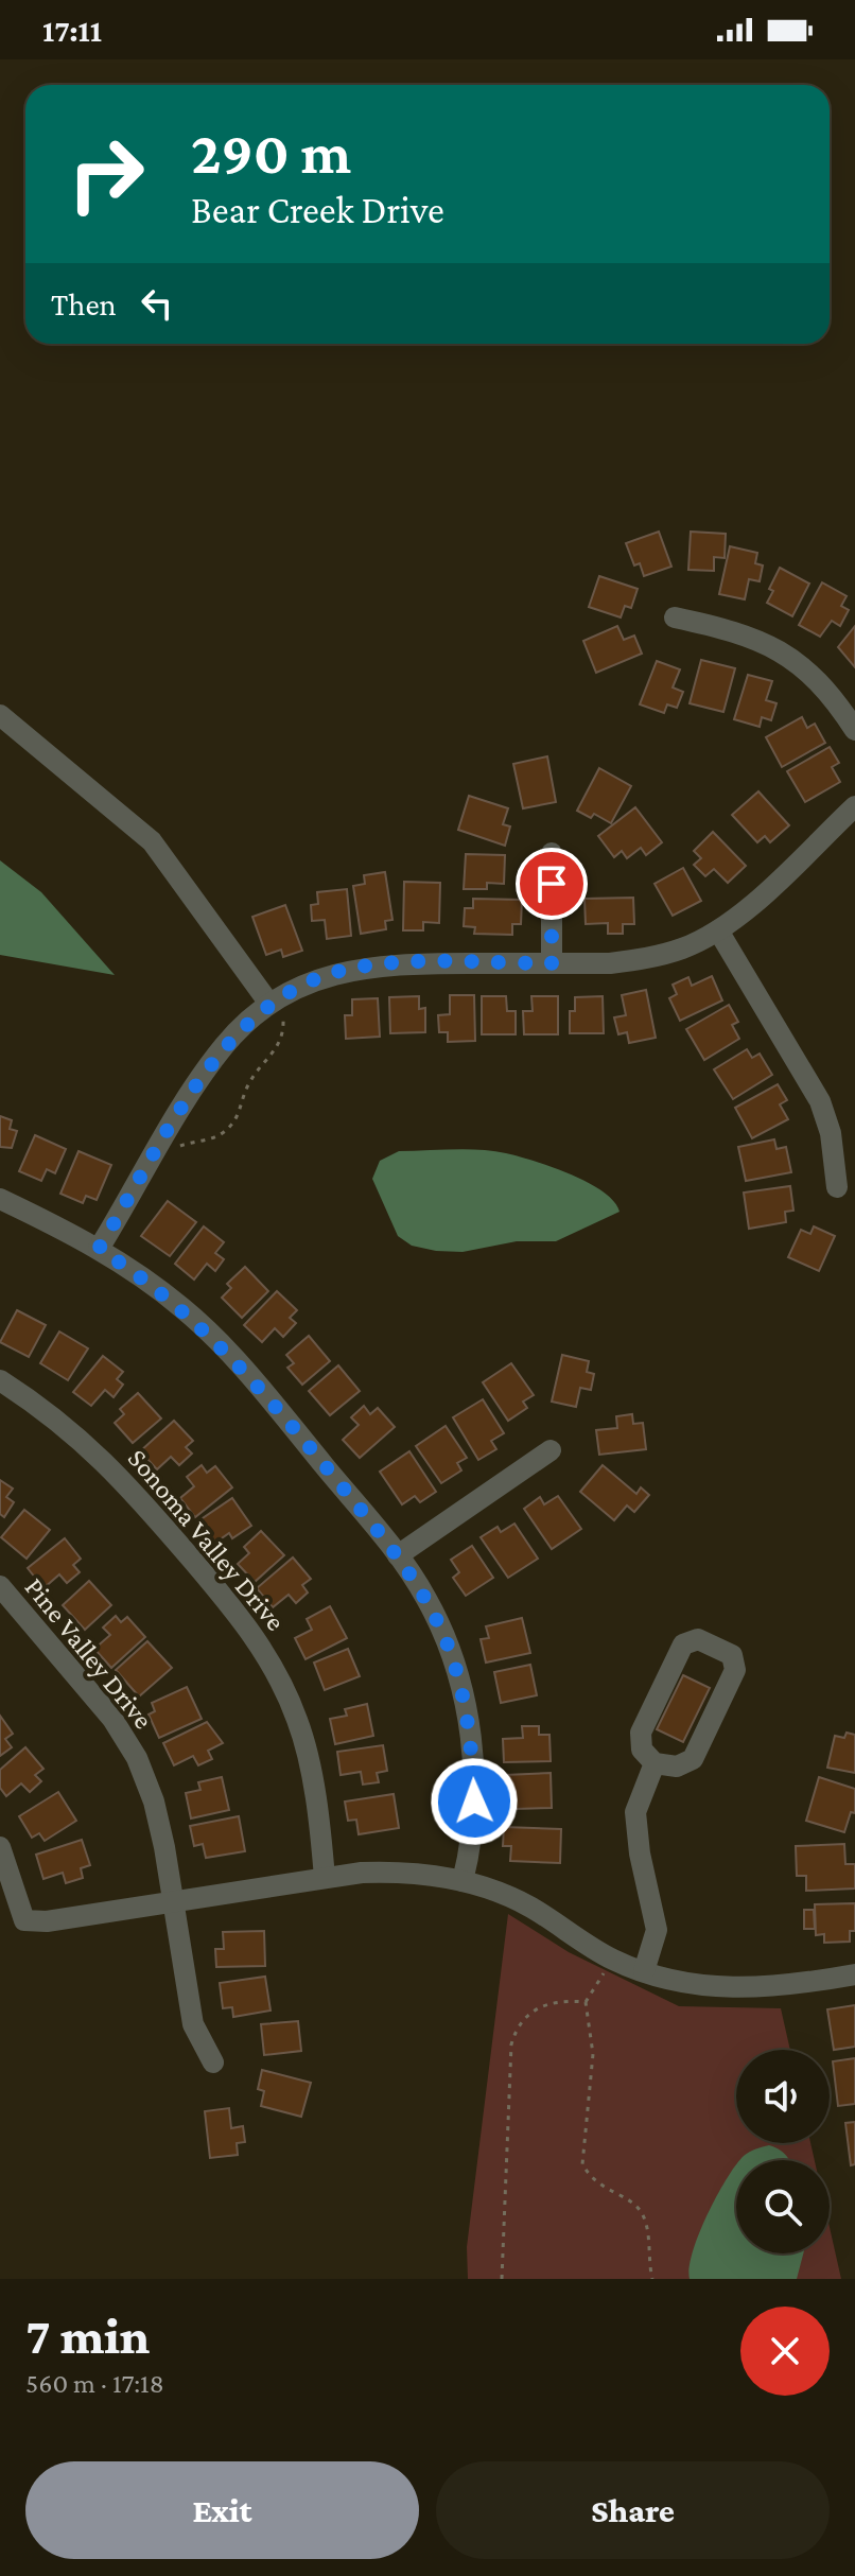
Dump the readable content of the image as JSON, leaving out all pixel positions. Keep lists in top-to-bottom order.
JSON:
{
  "streets": {
    "street": ["Sonoma Valley Drive", "Pine Valley Drive"]
  },
  "page": {
    "status": "17:11",
    "turn": ["290 m", "Bear Creek Drive"],
    "then": "Then",
    "heading": ["7 min", "560 m · 17:18"],
    "buttons": ["Exit", "Share"]
  }
}
